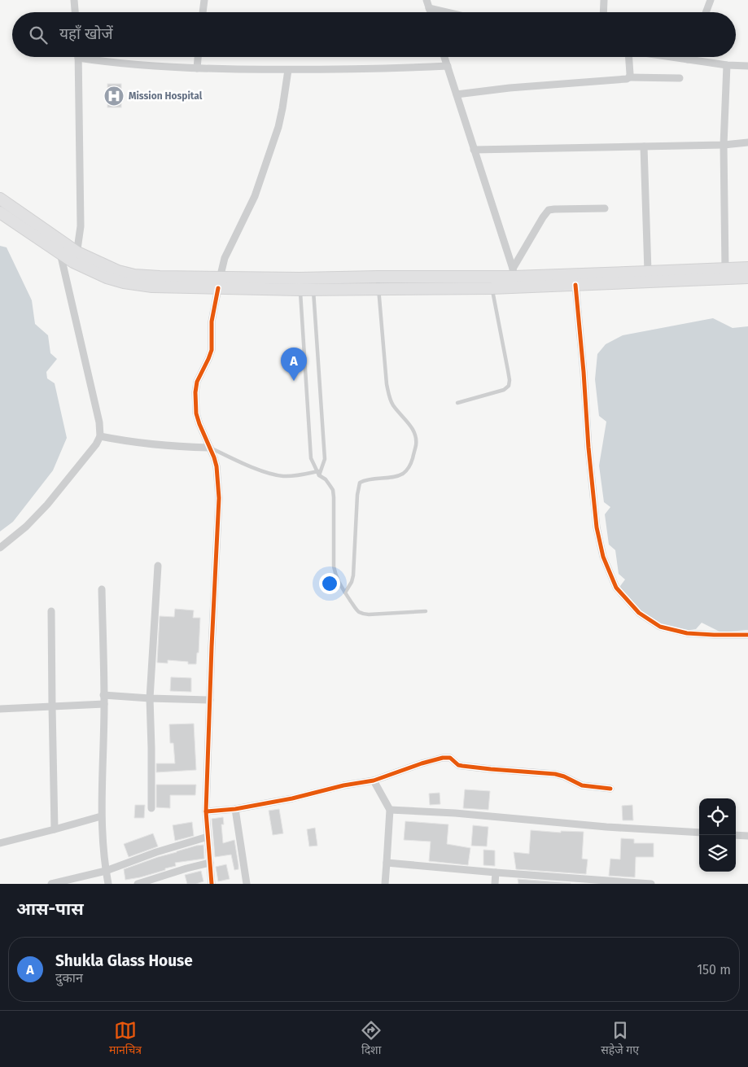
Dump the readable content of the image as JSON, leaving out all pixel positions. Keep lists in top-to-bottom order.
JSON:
{
  "places": {
    "hospital": ["Mission Hospital"]
  },
  "page": {
    "search": "यहाँ खोजें",
    "pins": "A",
    "heading": "आस-पास",
    "list": [
      {
        "mark": "A",
        "name": "Shukla Glass House",
        "note": "दुकान",
        "value": "150 m"
      }
    ],
    "nav": ["मानचित्र", "दिशा", "सहेजे गए"]
  }
}
